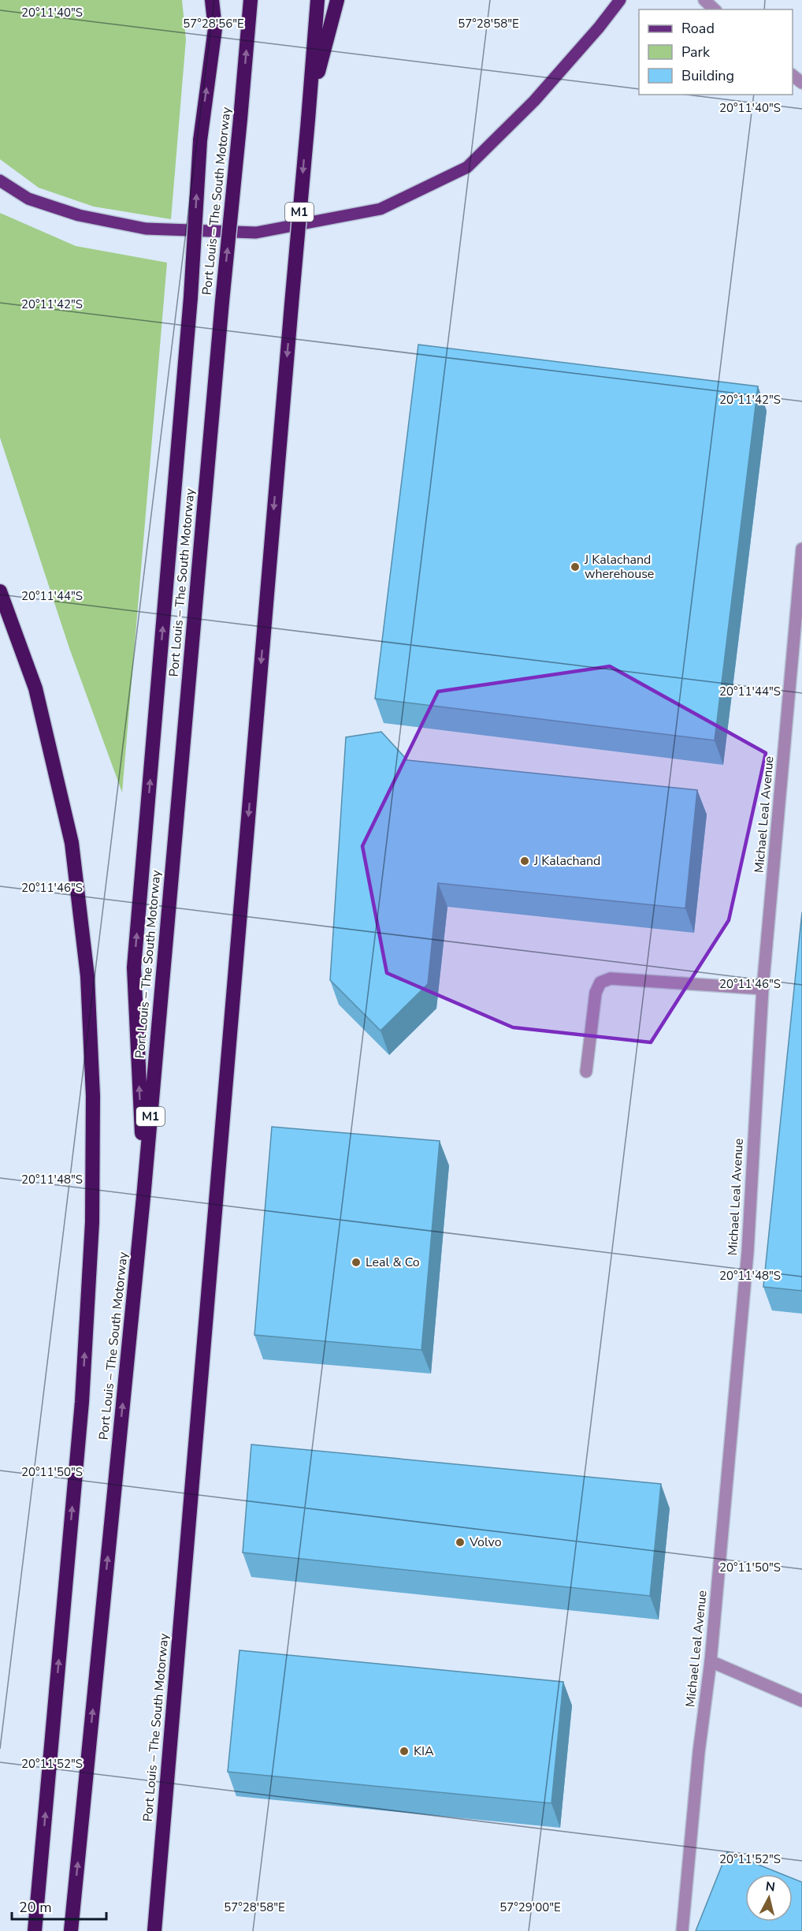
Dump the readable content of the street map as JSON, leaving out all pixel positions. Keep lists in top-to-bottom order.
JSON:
{
  "streets": {
    "highway": ["Port Louis – The South Motorway", "M1"],
    "street": ["Michael Leal Avenue"]
  },
  "places": [
    "J Kalachand wherehouse",
    "J Kalachand",
    "Leal & Co",
    "Volvo",
    "KIA"
  ],
  "legend": ["Road", "Park", "Building"],
  "scale_bar": "20 m",
  "north": "top",
  "coordinates": [
    "20°11'40\"S",
    "57°28'56\"E",
    "57°28'58\"E",
    "20°11'42\"S",
    "20°11'44\"S",
    "20°11'46\"S",
    "20°11'48\"S",
    "20°11'50\"S",
    "20°11'52\"S",
    "57°29'00\"E"
  ]
}
